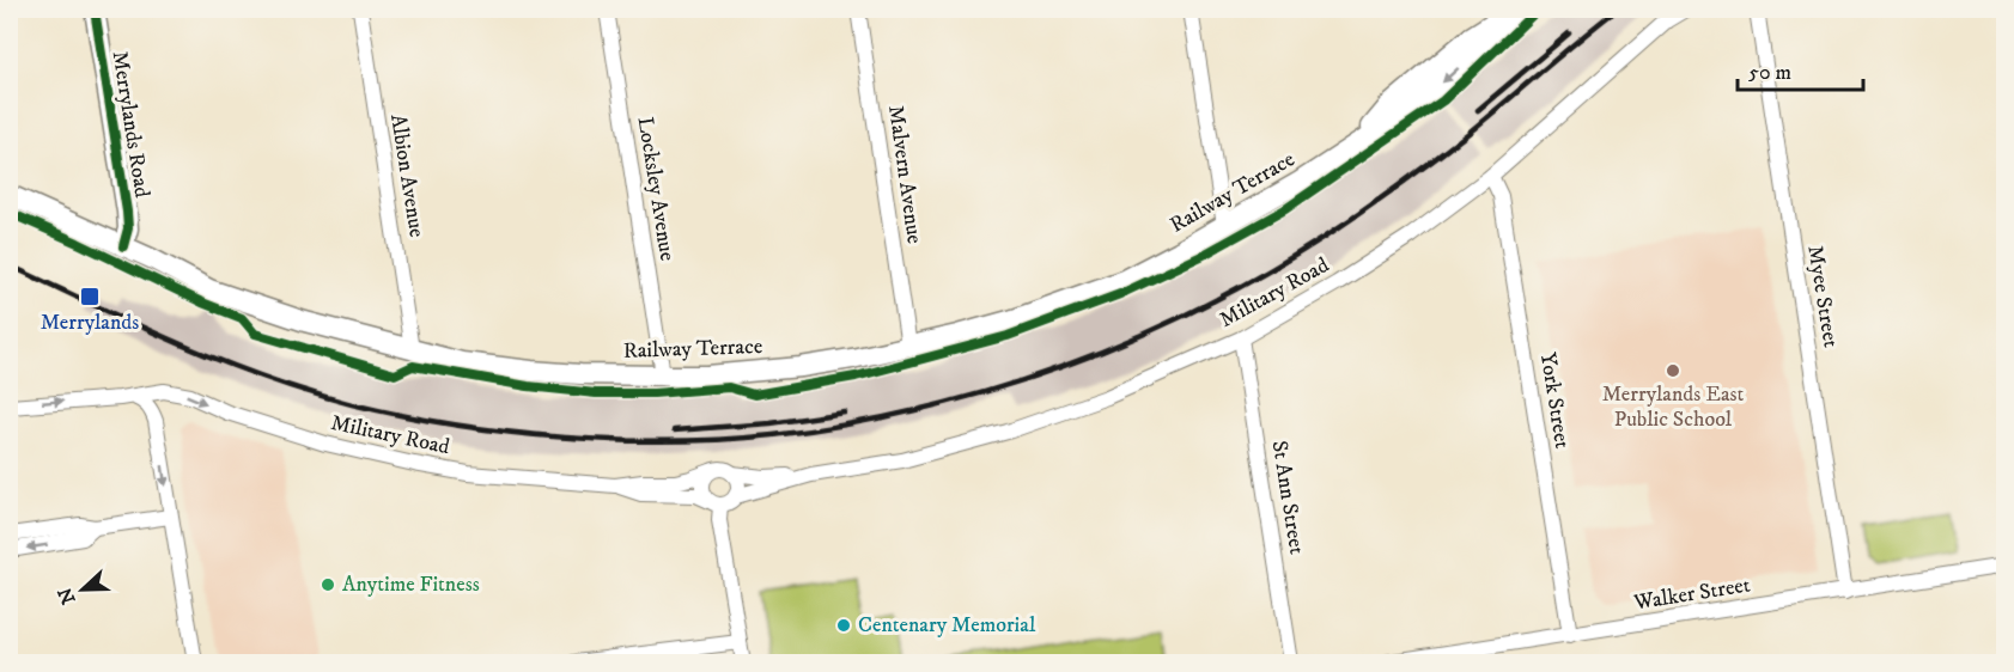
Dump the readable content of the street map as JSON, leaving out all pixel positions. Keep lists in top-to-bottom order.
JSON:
{
  "streets": {
    "main road": ["Merrylands Road", "Railway Terrace"],
    "street": [
      "Malvern Avenue",
      "Albion Avenue",
      "Locksley Avenue",
      "Military Road",
      "Myee Street",
      "York Street",
      "St Ann Street",
      "Walker Street"
    ]
  },
  "crossings": [
    ["Merrylands Road", "Railway Terrace"],
    ["Malvern Avenue", "Railway Terrace"],
    ["Albion Avenue", "Railway Terrace"],
    ["Locksley Avenue", "Railway Terrace"],
    ["Military Road", "York Street"],
    ["Military Road", "St Ann Street"],
    ["Myee Street", "Walker Street"],
    ["York Street", "Walker Street"]
  ],
  "places": {
    "transit": ["Merrylands"],
    "other": ["Merrylands East Public School", "Anytime Fitness", "Centenary Memorial"]
  },
  "scale_bar": "50 m",
  "north": "left"
}
